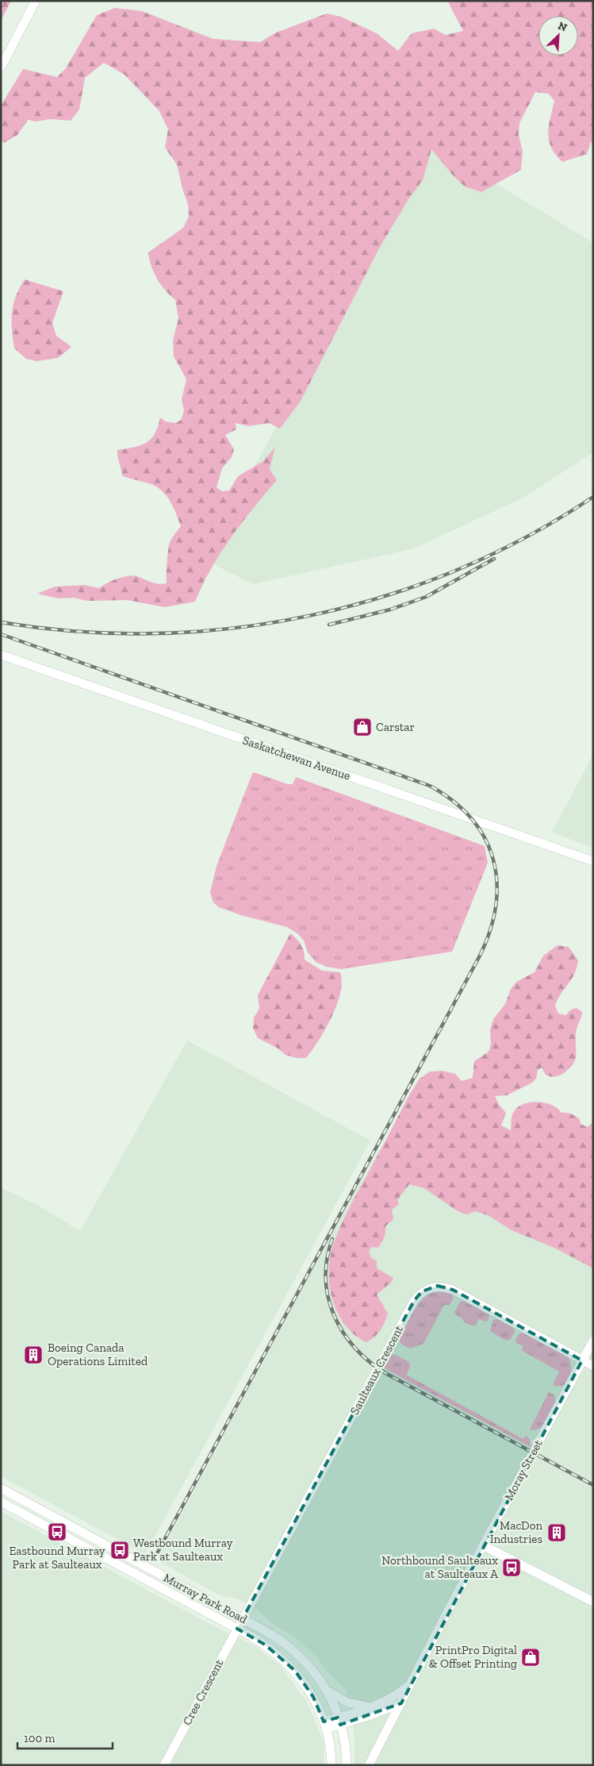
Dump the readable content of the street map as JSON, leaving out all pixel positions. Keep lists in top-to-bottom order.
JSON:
{
  "streets": {
    "street": [
      "Saskatchewan Avenue",
      "Saulteaux Crescent",
      "Moray Street",
      "Murray Park Road",
      "Cree Crescent"
    ]
  },
  "crossings": [
    ["Saulteaux Crescent", "Moray Street"],
    ["Saulteaux Crescent", "Murray Park Road"],
    ["Saulteaux Crescent", "Cree Crescent"],
    ["Moray Street", "Murray Park Road"],
    ["Murray Park Road", "Cree Crescent"]
  ],
  "places": {
    "shop": ["Carstar", "PrintPro Digital & Offset Printing"],
    "building": ["Boeing Canada Operations Limited", "MacDon Industries"],
    "bus stop": ["Eastbound Murray Park at Saulteaux", "Westbound Murray Park at Saulteaux", "Northbound Saulteaux at Saulteaux A"]
  },
  "scale_bar": "100 m",
  "north": "top right"
}
